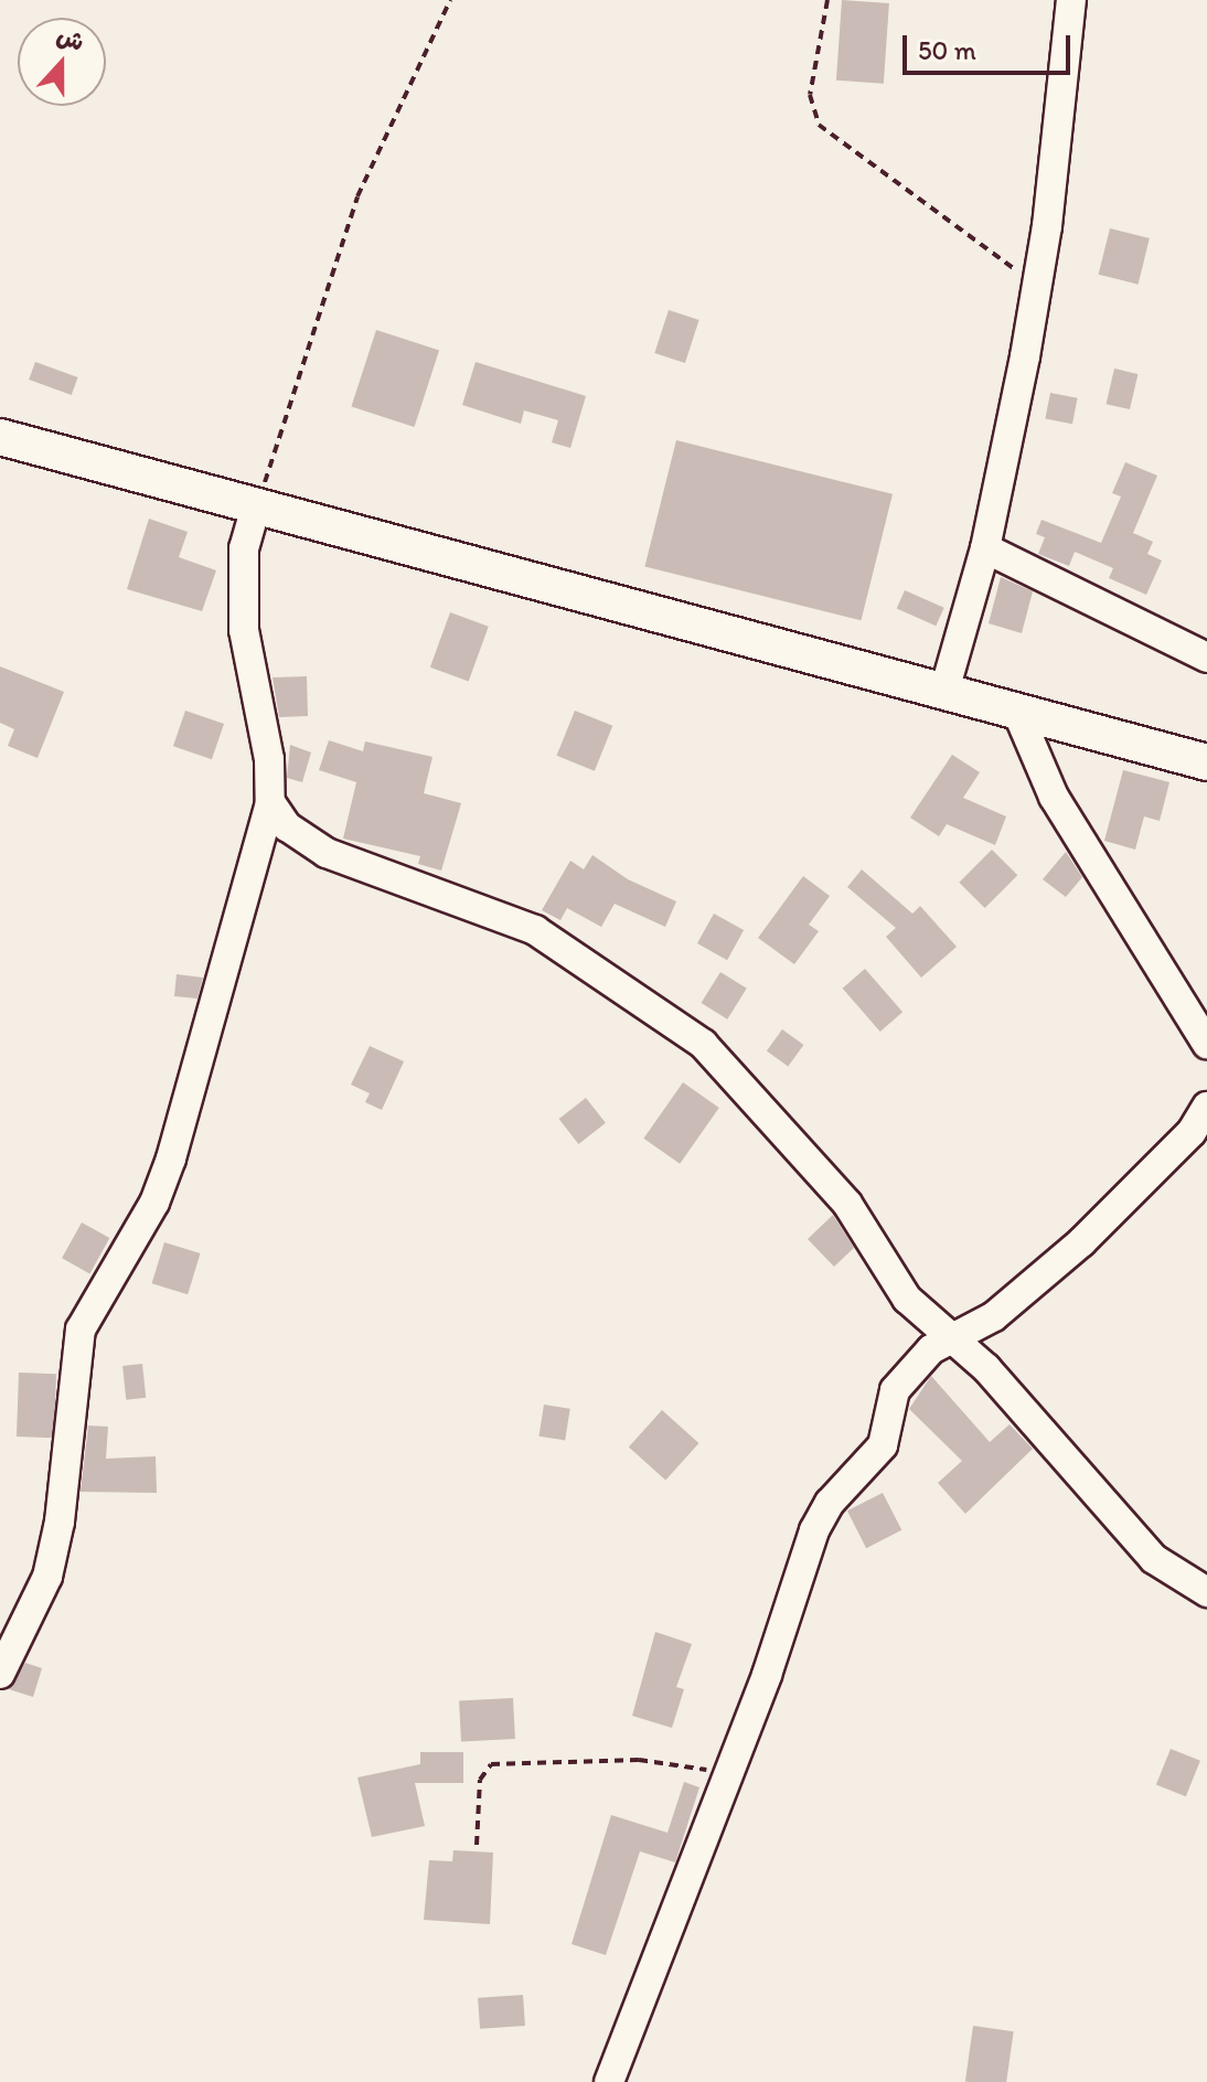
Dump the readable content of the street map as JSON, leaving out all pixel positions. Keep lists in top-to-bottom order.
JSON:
{
  "scale_bar": "50 m",
  "north": "top"
}
